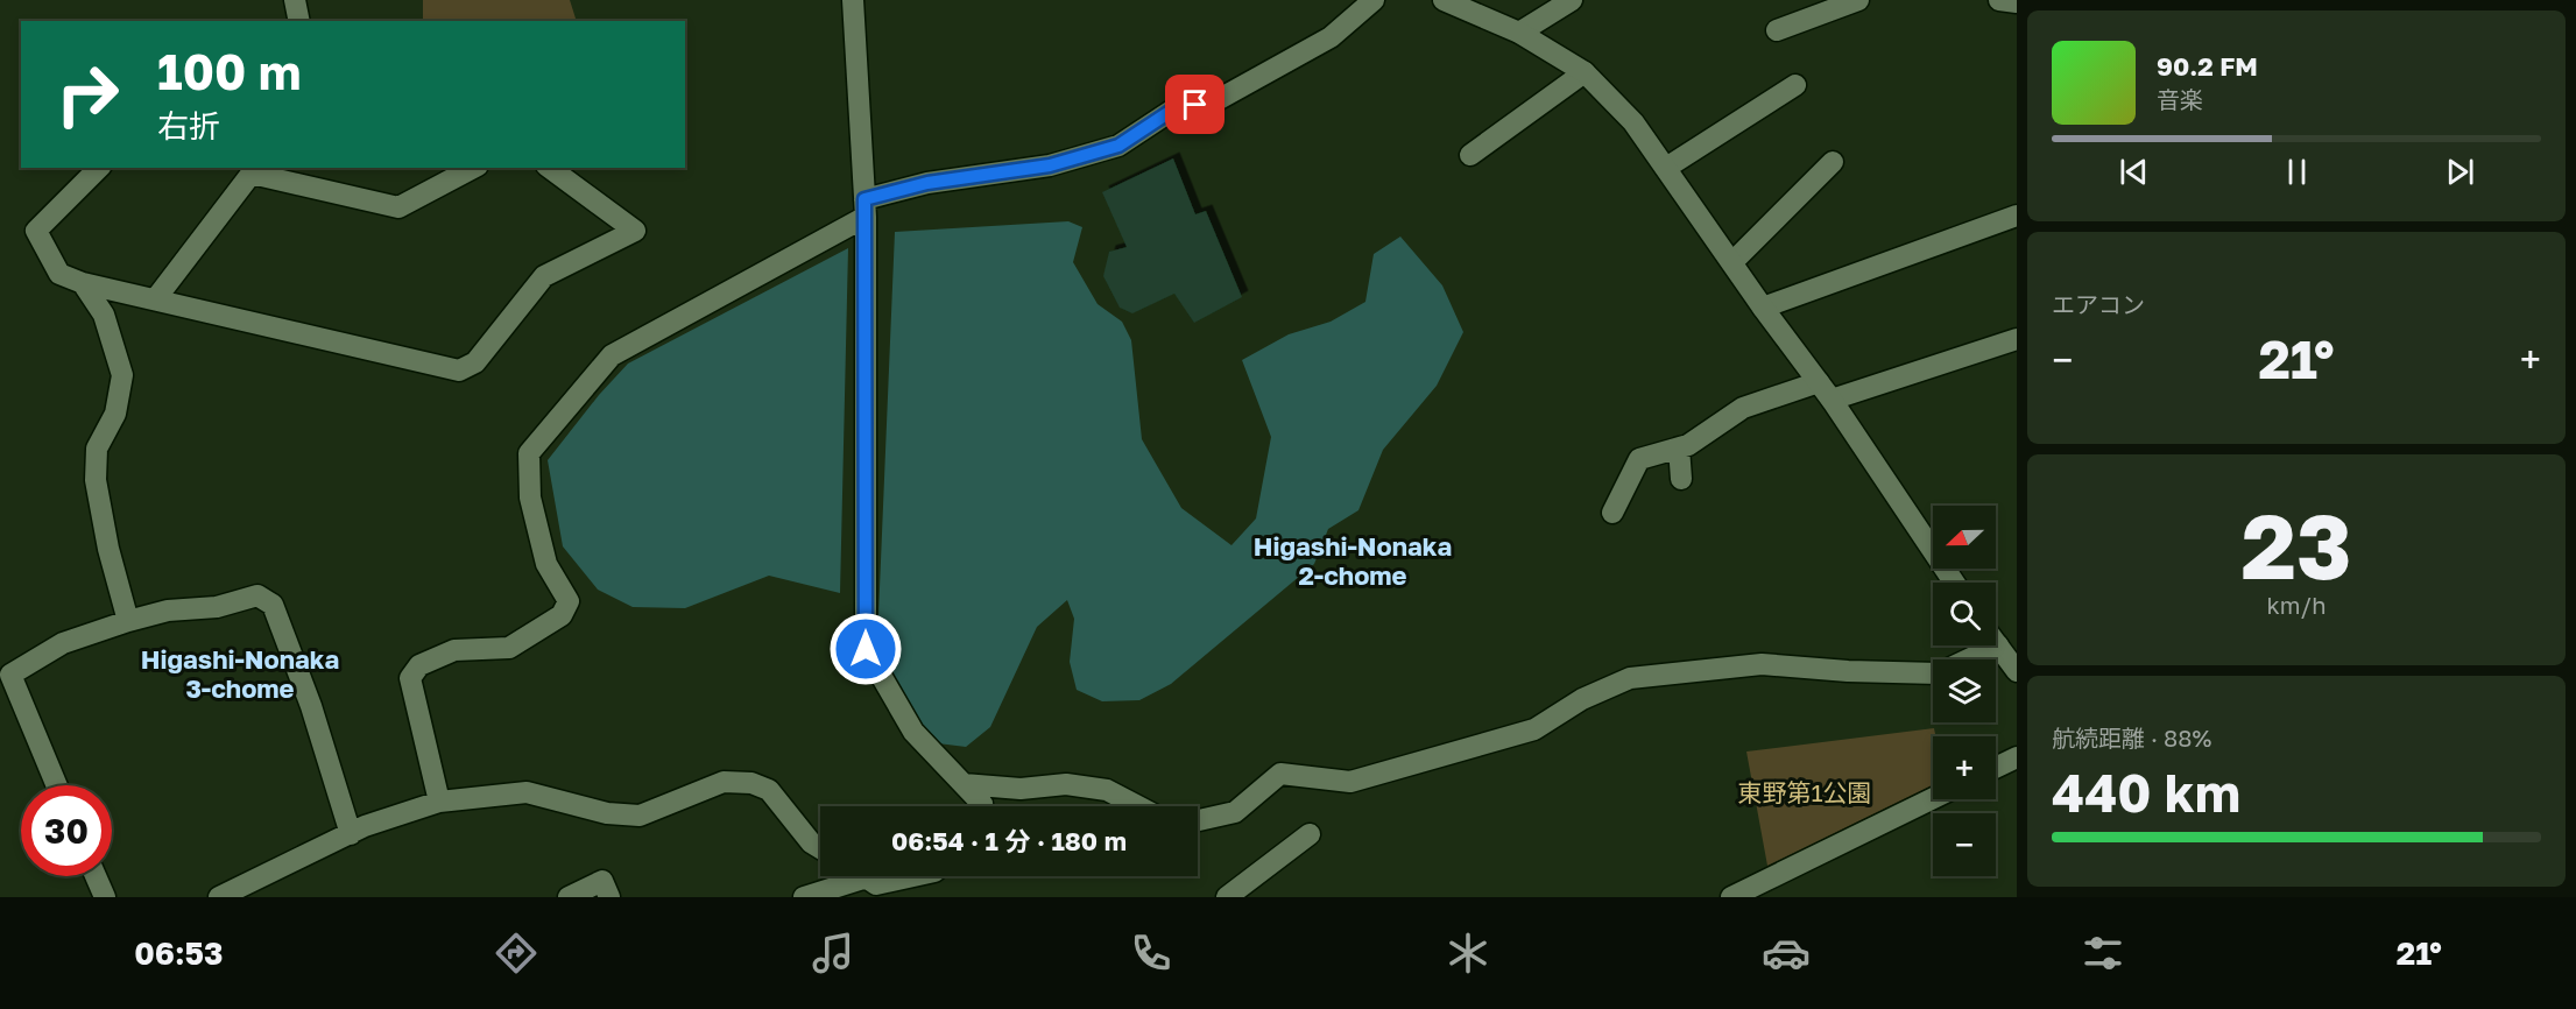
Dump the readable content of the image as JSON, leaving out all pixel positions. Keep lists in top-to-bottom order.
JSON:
{
  "districts": ["Higashi-Nonaka 2-chome", "Higashi-Nonaka 3-chome"],
  "parks": ["東野第1公園"],
  "north": "left",
  "page": {
    "turn": ["100 m", "右折"],
    "song": ["90.2 FM", "音楽"],
    "tile": [
      "エアコン",
      ["23", "km/h"],
      ["航続距離 · 88%", "440 km"]
    ],
    "heat": ["−", "21°", "+"],
    "map_buttons": ["+", "−"],
    "limit": "30",
    "trip": "06:54 · 1 分 · 180 m",
    "tabs": ["06:53", "21°"]
  }
}
